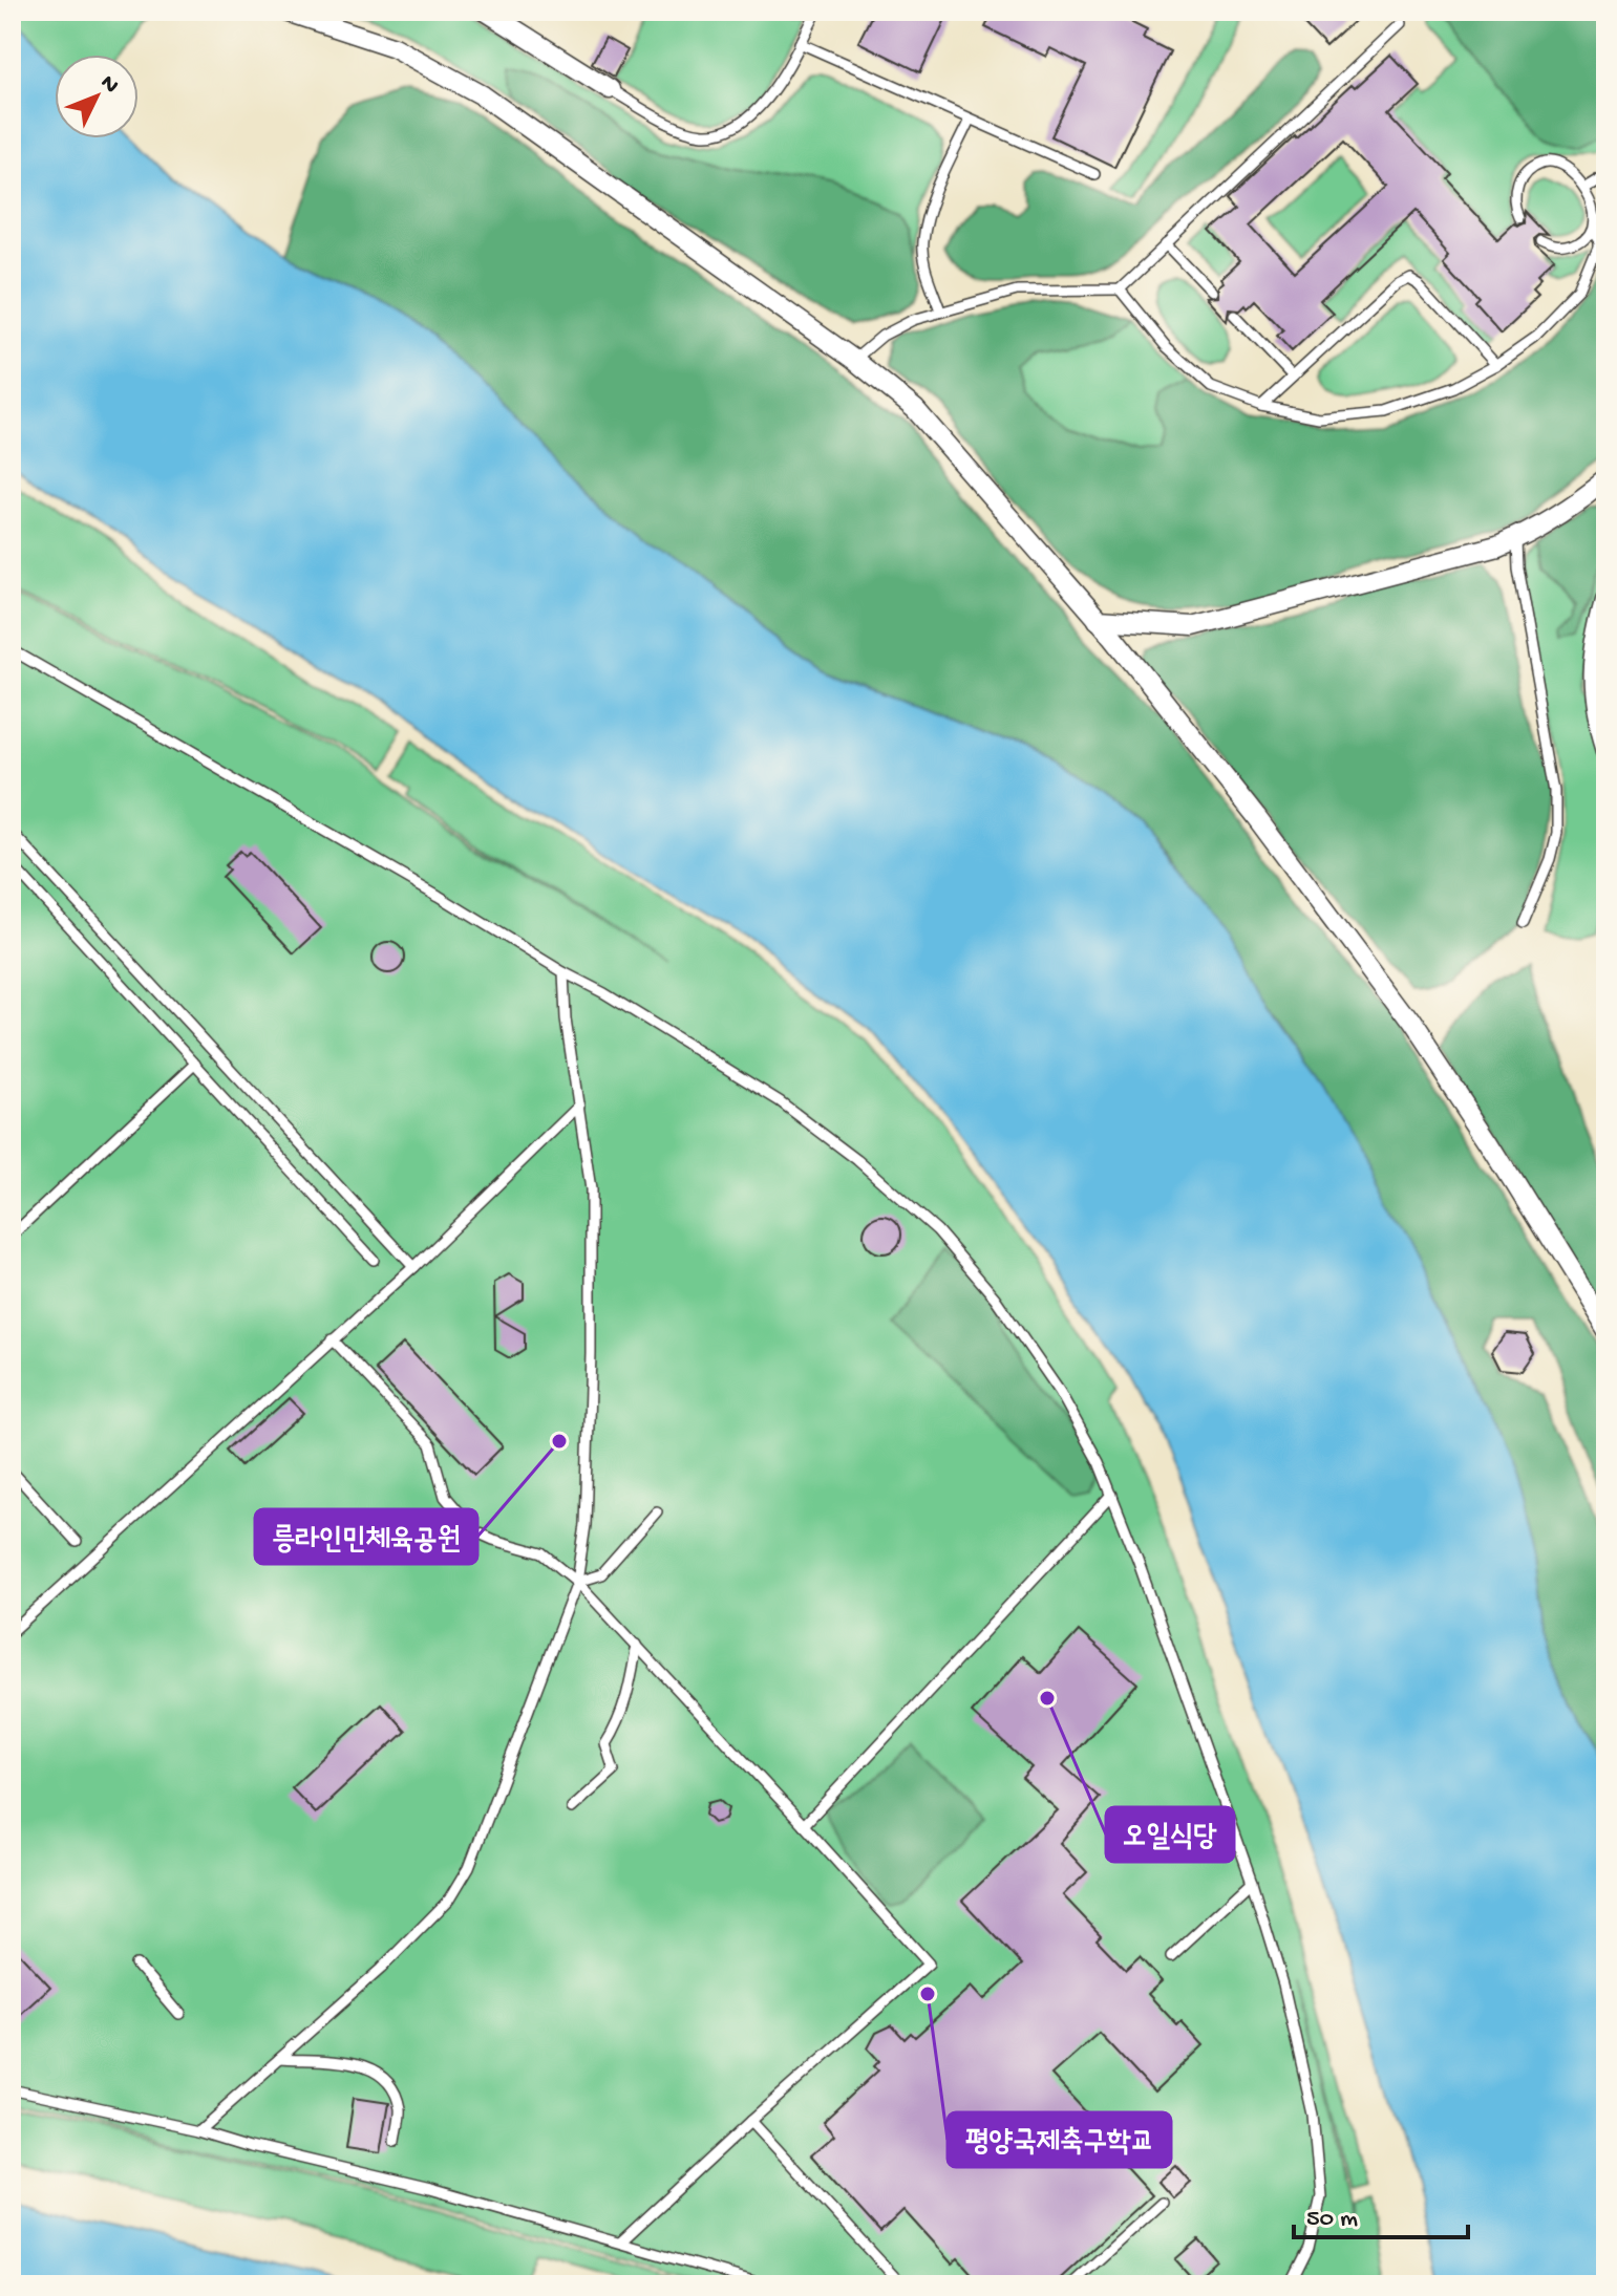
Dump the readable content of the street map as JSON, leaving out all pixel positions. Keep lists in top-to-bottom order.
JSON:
{
  "places": ["릉라인민체육공원", "오일식당", "평양국제축구학교"],
  "scale_bar": "50 m",
  "north": "top right"
}
